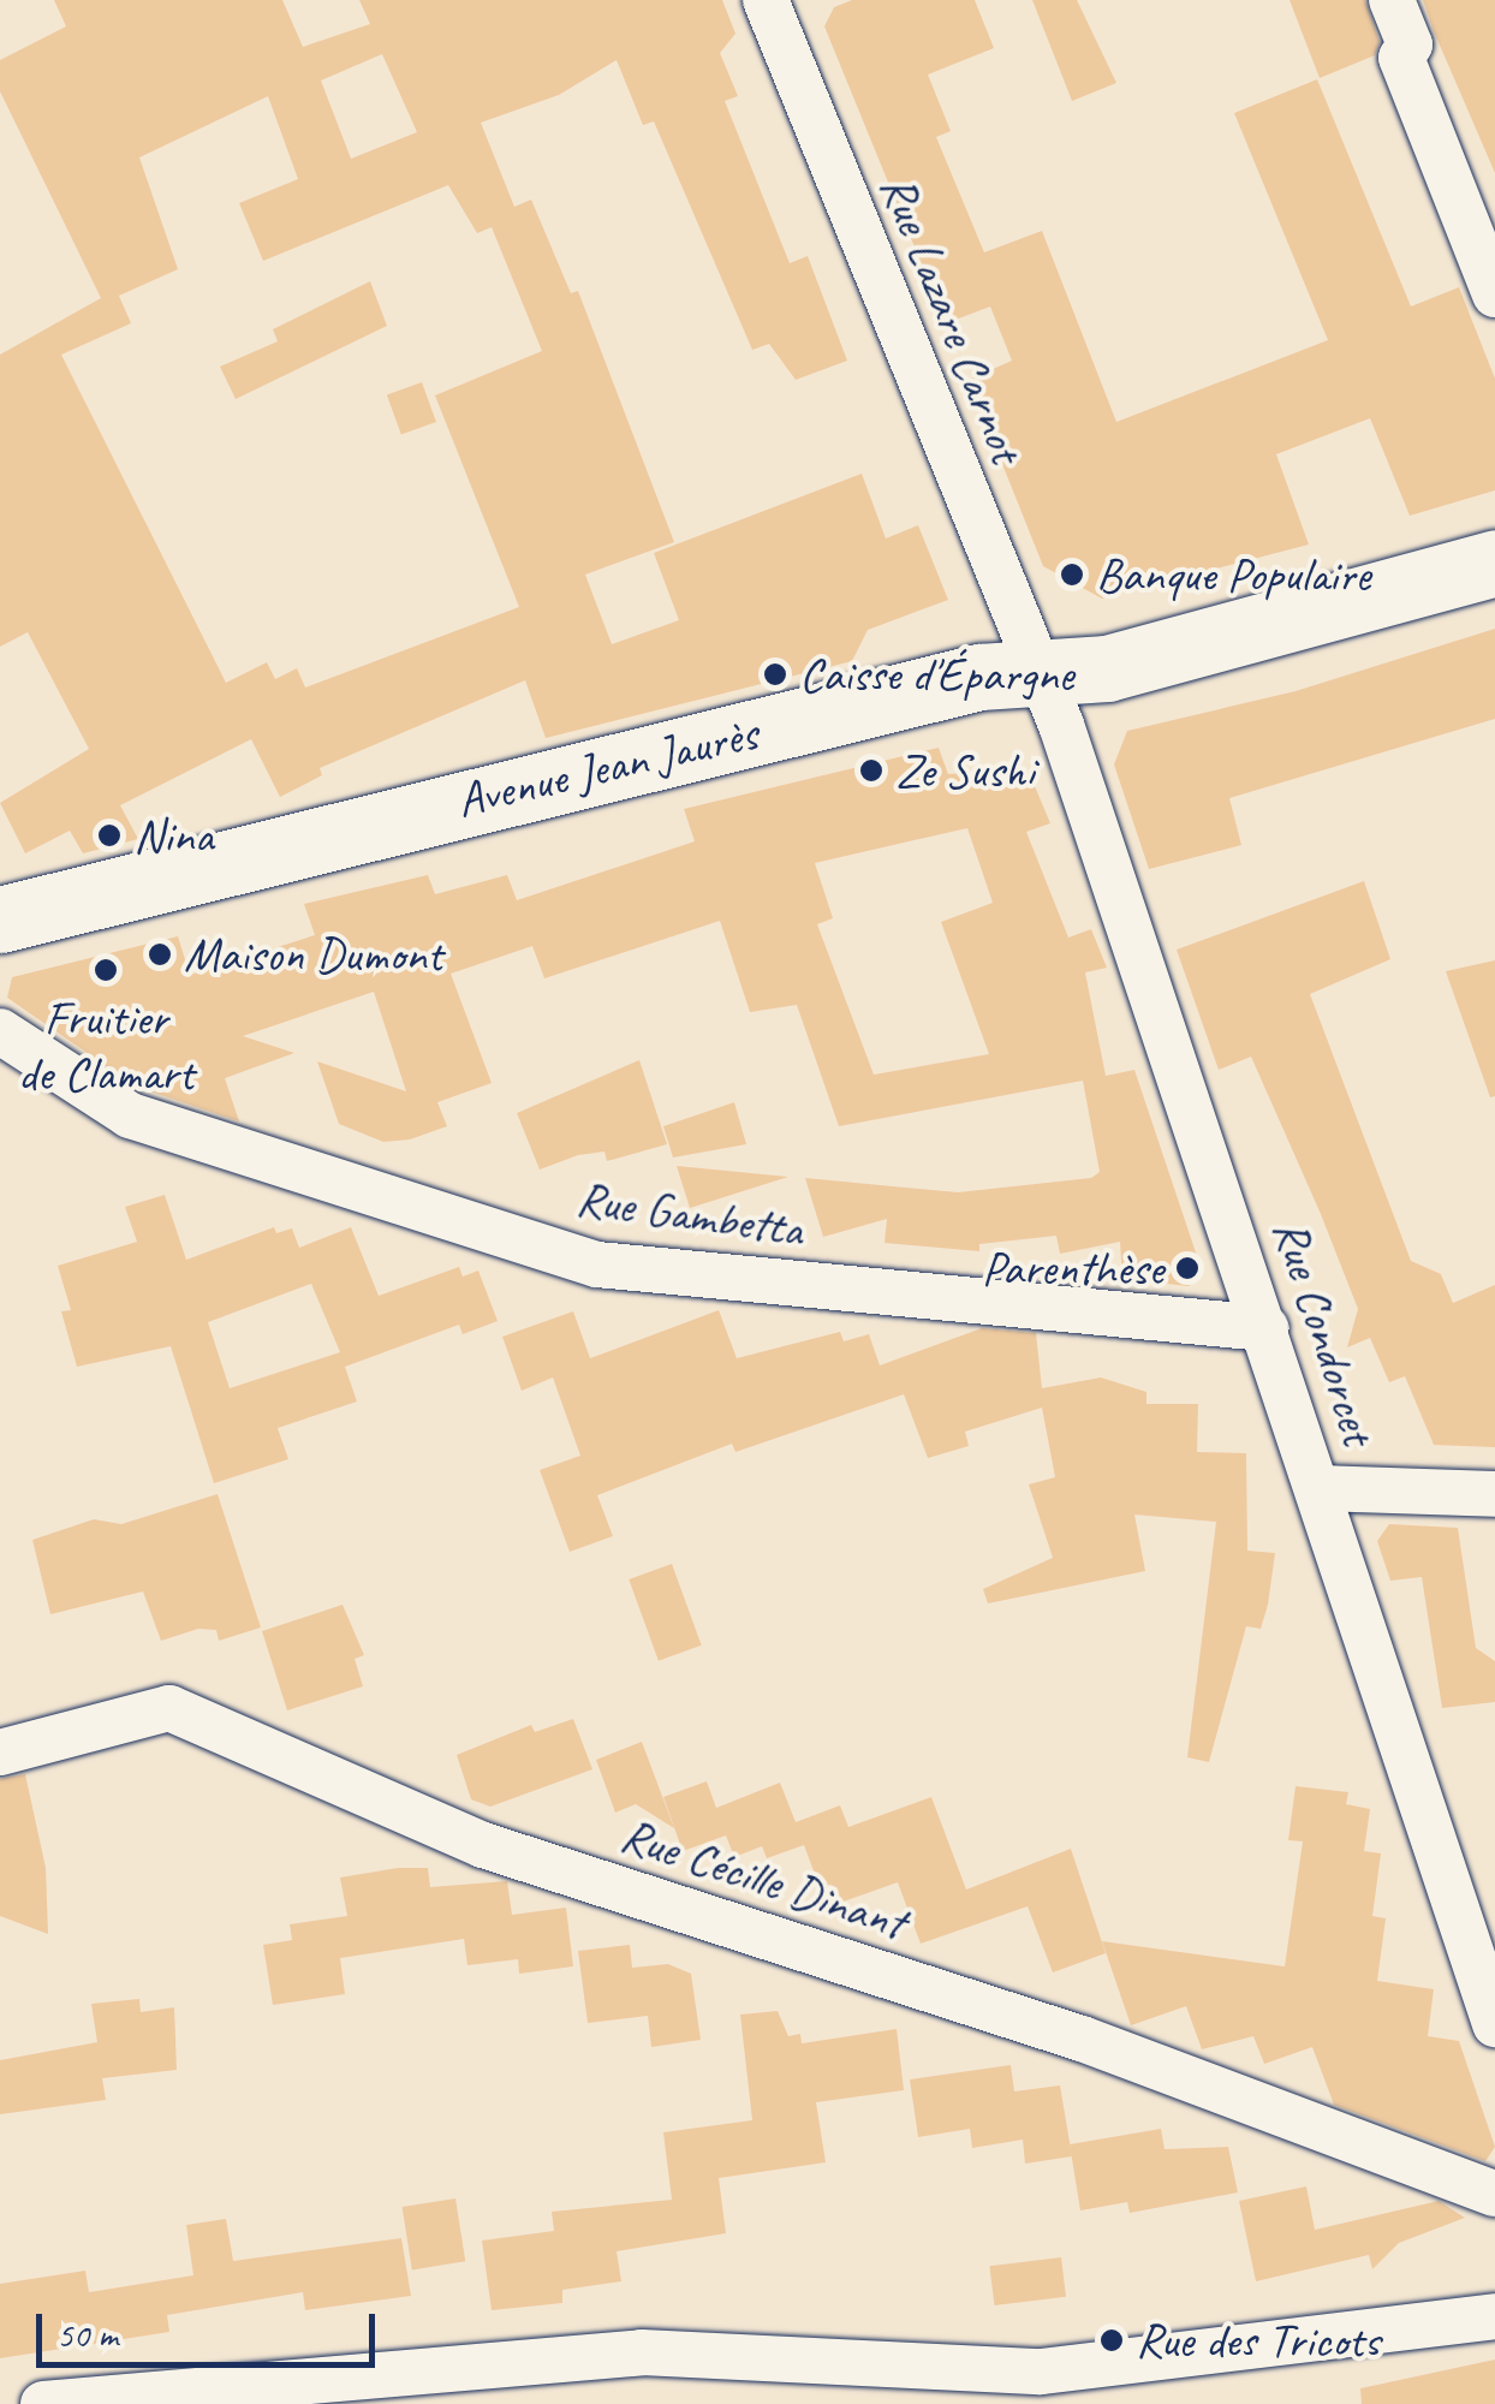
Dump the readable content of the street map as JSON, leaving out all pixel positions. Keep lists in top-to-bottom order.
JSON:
{
  "streets": {
    "street": [
      "Rue Lazare Carnot",
      "Avenue Jean Jaurès",
      "Rue Gambetta",
      "Rue Condorcet",
      "Rue Cécille Dinant"
    ]
  },
  "crossings": [
    ["Rue Lazare Carnot", "Avenue Jean Jaurès"],
    ["Rue Lazare Carnot", "Rue Condorcet"],
    ["Avenue Jean Jaurès", "Rue Condorcet"],
    ["Rue Gambetta", "Rue Condorcet"]
  ],
  "places": [
    "Banque Populaire",
    "Caisse d'Épargne",
    "Ze Sushi",
    "Nina",
    "Maison Dumont",
    "Fruitier de Clamart",
    "Parenthèse",
    "Rue des Tricots"
  ],
  "scale_bar": "50 m"
}
